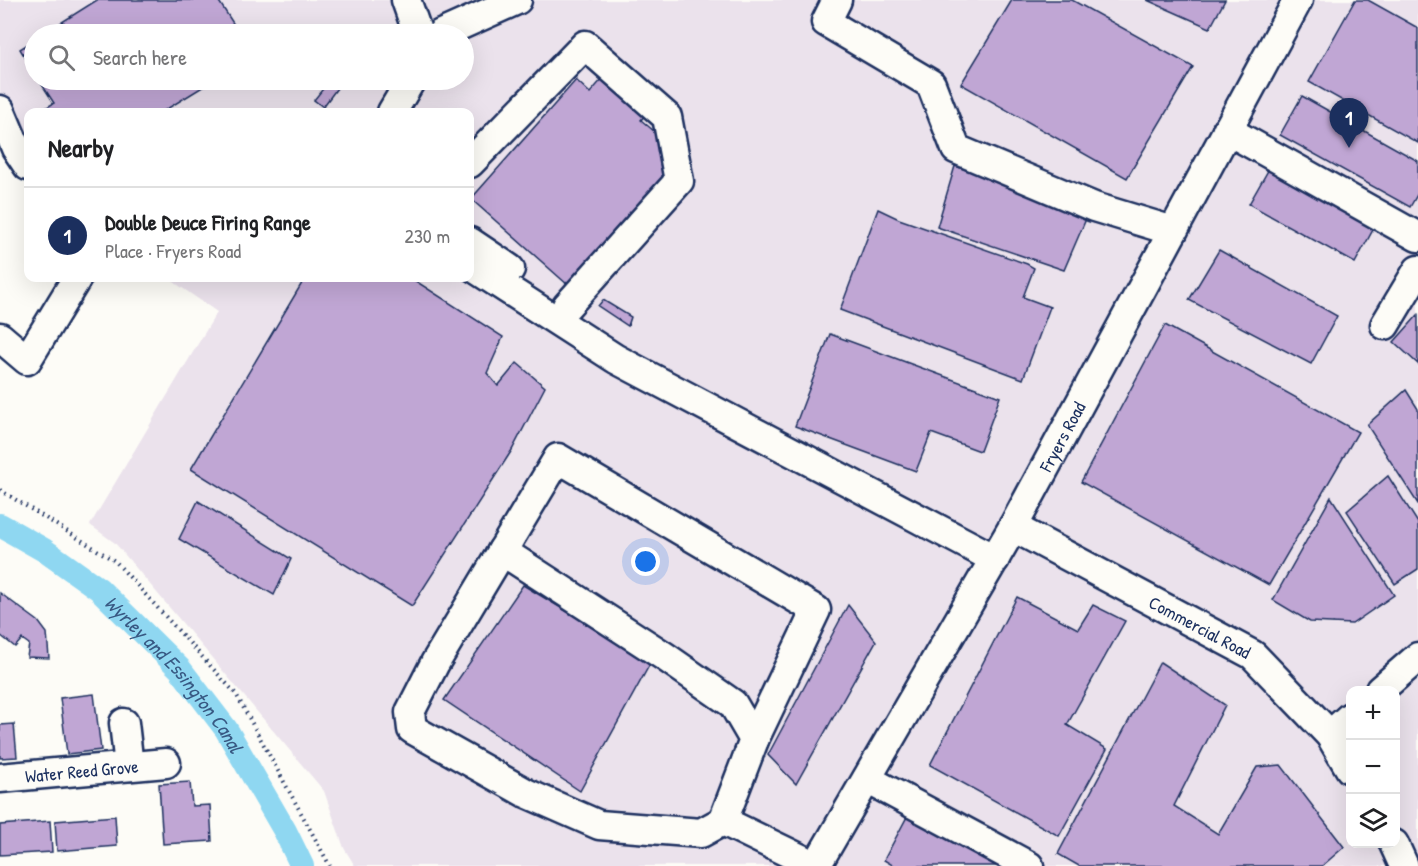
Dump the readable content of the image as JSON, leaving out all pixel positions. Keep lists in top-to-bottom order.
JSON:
{
  "streets": {
    "street": ["Fryers Road", "Commercial Road", "Water Reed Grove"]
  },
  "crossings": [
    ["Fryers Road", "Commercial Road"]
  ],
  "water": ["Wyrley and Essington Canal"],
  "page": {
    "search": "Search here",
    "pins": "1",
    "heading": "Nearby",
    "list": [
      {
        "mark": "1",
        "name": "Double Deuce Firing Range",
        "note": "Place · Fryers Road",
        "value": "230 m"
      }
    ],
    "map_buttons": ["+", "−"]
  }
}
